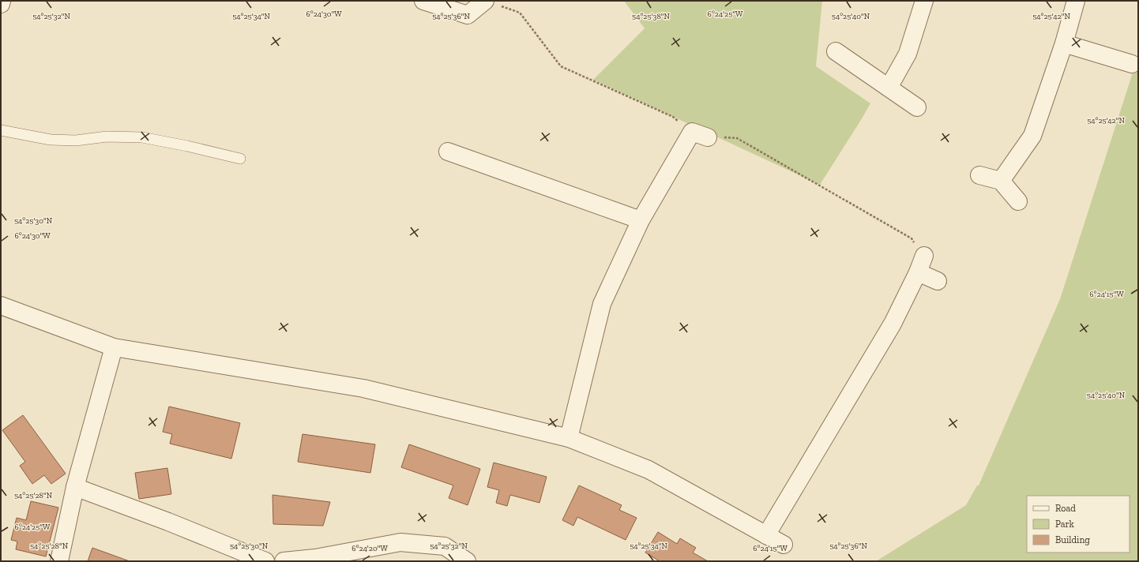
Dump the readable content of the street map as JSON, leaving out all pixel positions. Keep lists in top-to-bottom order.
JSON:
{
  "legend": ["Road", "Park", "Building"],
  "coordinates": [
    "6°24'30\"W",
    "6°24'25\"W",
    "54°25'32\"N",
    "54°25'36\"N",
    "54°25'38\"N",
    "54°25'40\"N",
    "54°25'34\"N",
    "54°25'42\"N",
    "54°25'30\"N",
    "6°24'15\"W",
    "54°25'28\"N",
    "6°24'20\"W"
  ]
}
